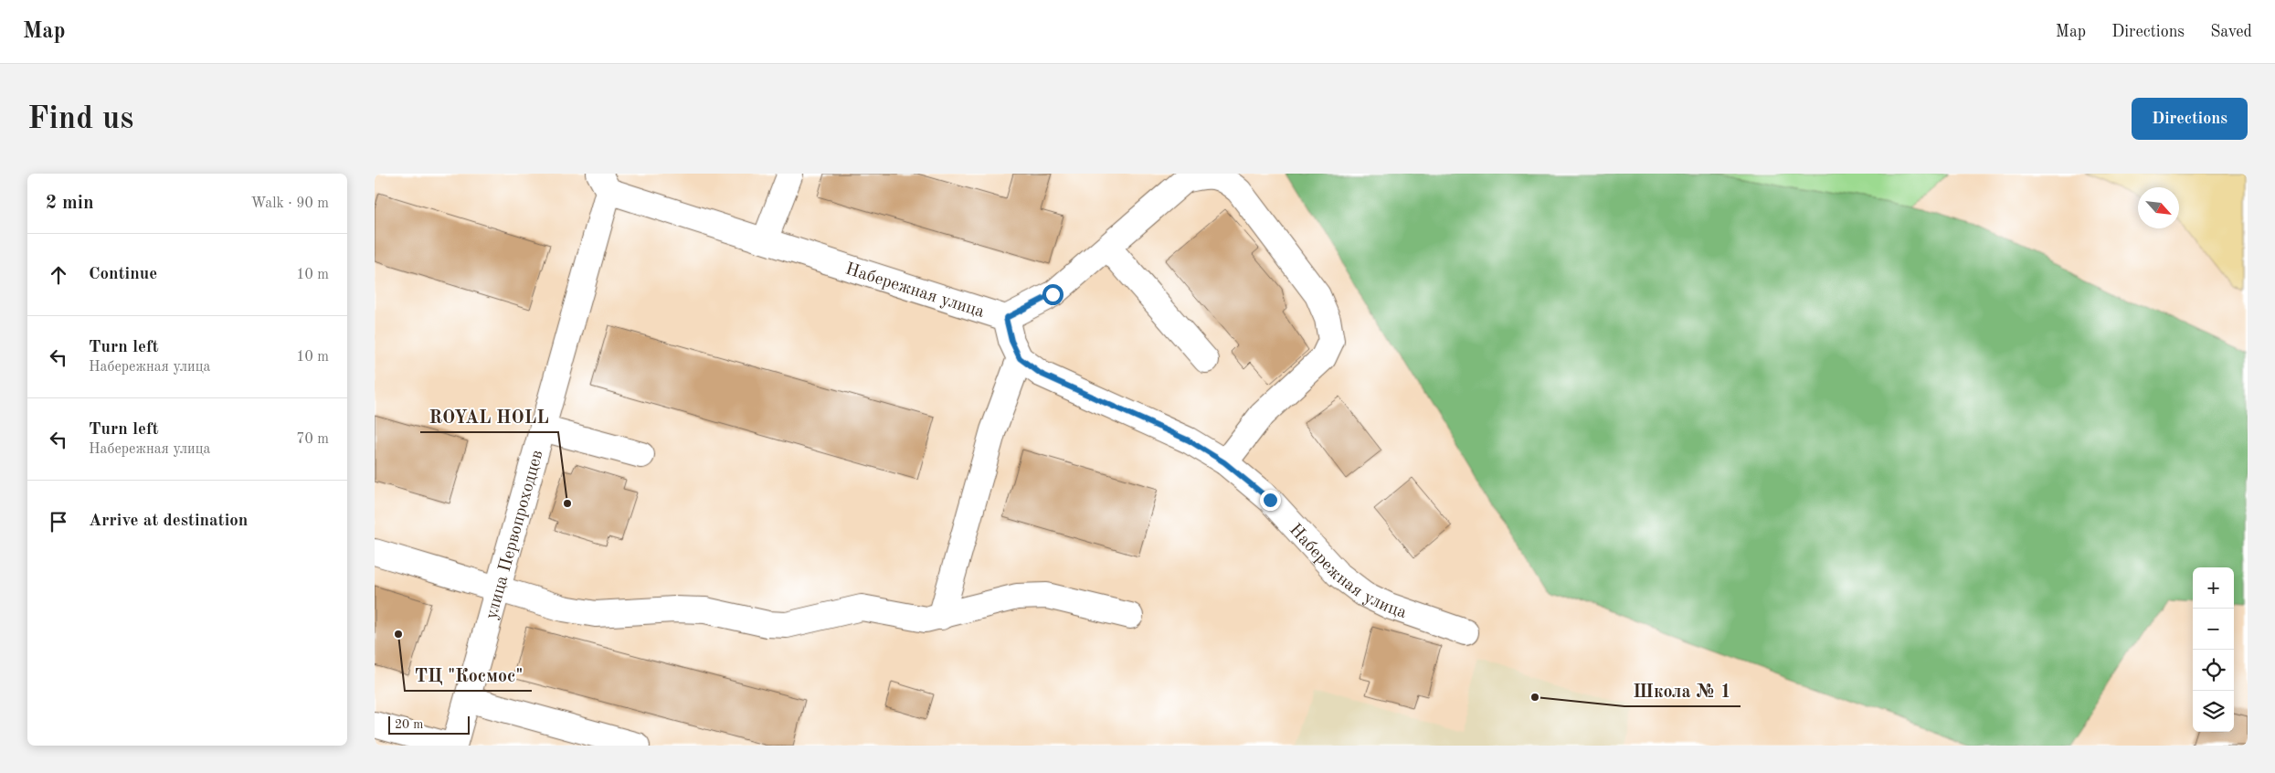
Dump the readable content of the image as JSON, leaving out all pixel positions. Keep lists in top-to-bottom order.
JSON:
{
  "streets": {
    "street": ["Набережная улица", "улица Первопроходцев"]
  },
  "crossings": [
    ["Набережная улица", "улица Первопроходцев"]
  ],
  "places": ["ROYAL HOLL", "ТЦ \"Космос\"", "Школа № 1"],
  "scale_bar": "20 m",
  "north": "bottom right",
  "page": {
    "header": "Map",
    "nav": ["Map", "Directions", "Saved"],
    "buttons": "Directions",
    "title": "Find us",
    "heading": ["2 min", "Walk · 90 m"],
    "list": [
      ["Continue", "10 m"],
      ["Turn left", "Набережная улица", "10 m"],
      ["Turn left", "Набережная улица", "70 m"],
      "Arrive at destination"
    ],
    "map_buttons": ["+", "−"],
    "scale": "20 m"
  }
}
